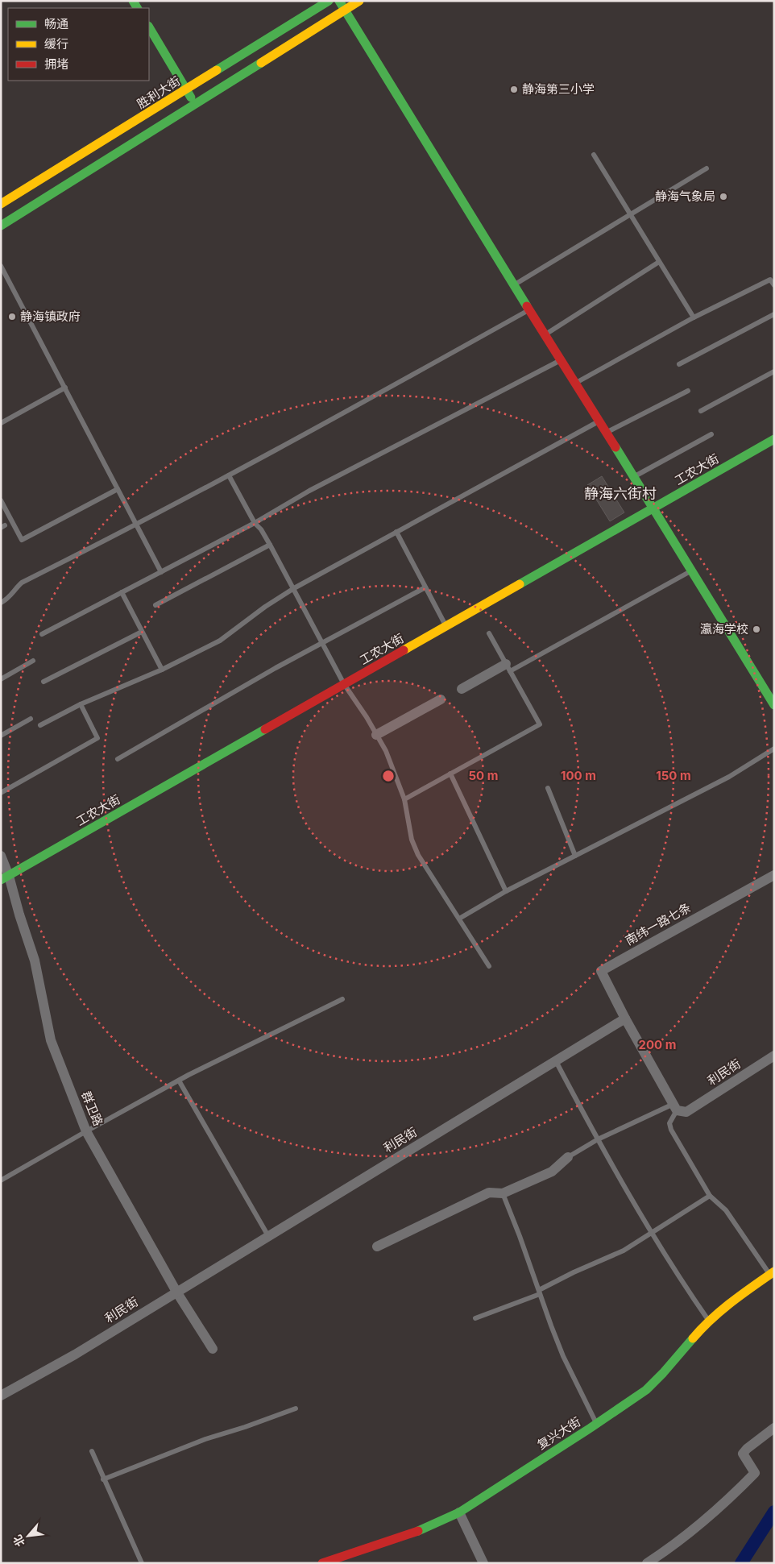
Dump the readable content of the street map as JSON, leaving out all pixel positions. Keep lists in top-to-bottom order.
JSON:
{
  "streets": {
    "street": [
      "胜利大街",
      "工农大街",
      "南纬一路七条",
      "利民街",
      "群卫路",
      "复兴大街"
    ]
  },
  "crossings": [
    ["工农大街", "群卫路"],
    ["南纬一路七条", "利民街"],
    ["利民街", "群卫路"]
  ],
  "districts": ["静海六街村"],
  "places": [
    "静海第三小学",
    "静海气象局",
    "静海镇政府",
    "瀛海学校"
  ],
  "legend": ["畅通", "缓行", "拥堵"],
  "north": "bottom left",
  "rings": [
    "50 m",
    "100 m",
    "150 m",
    "200 m"
  ]
}
